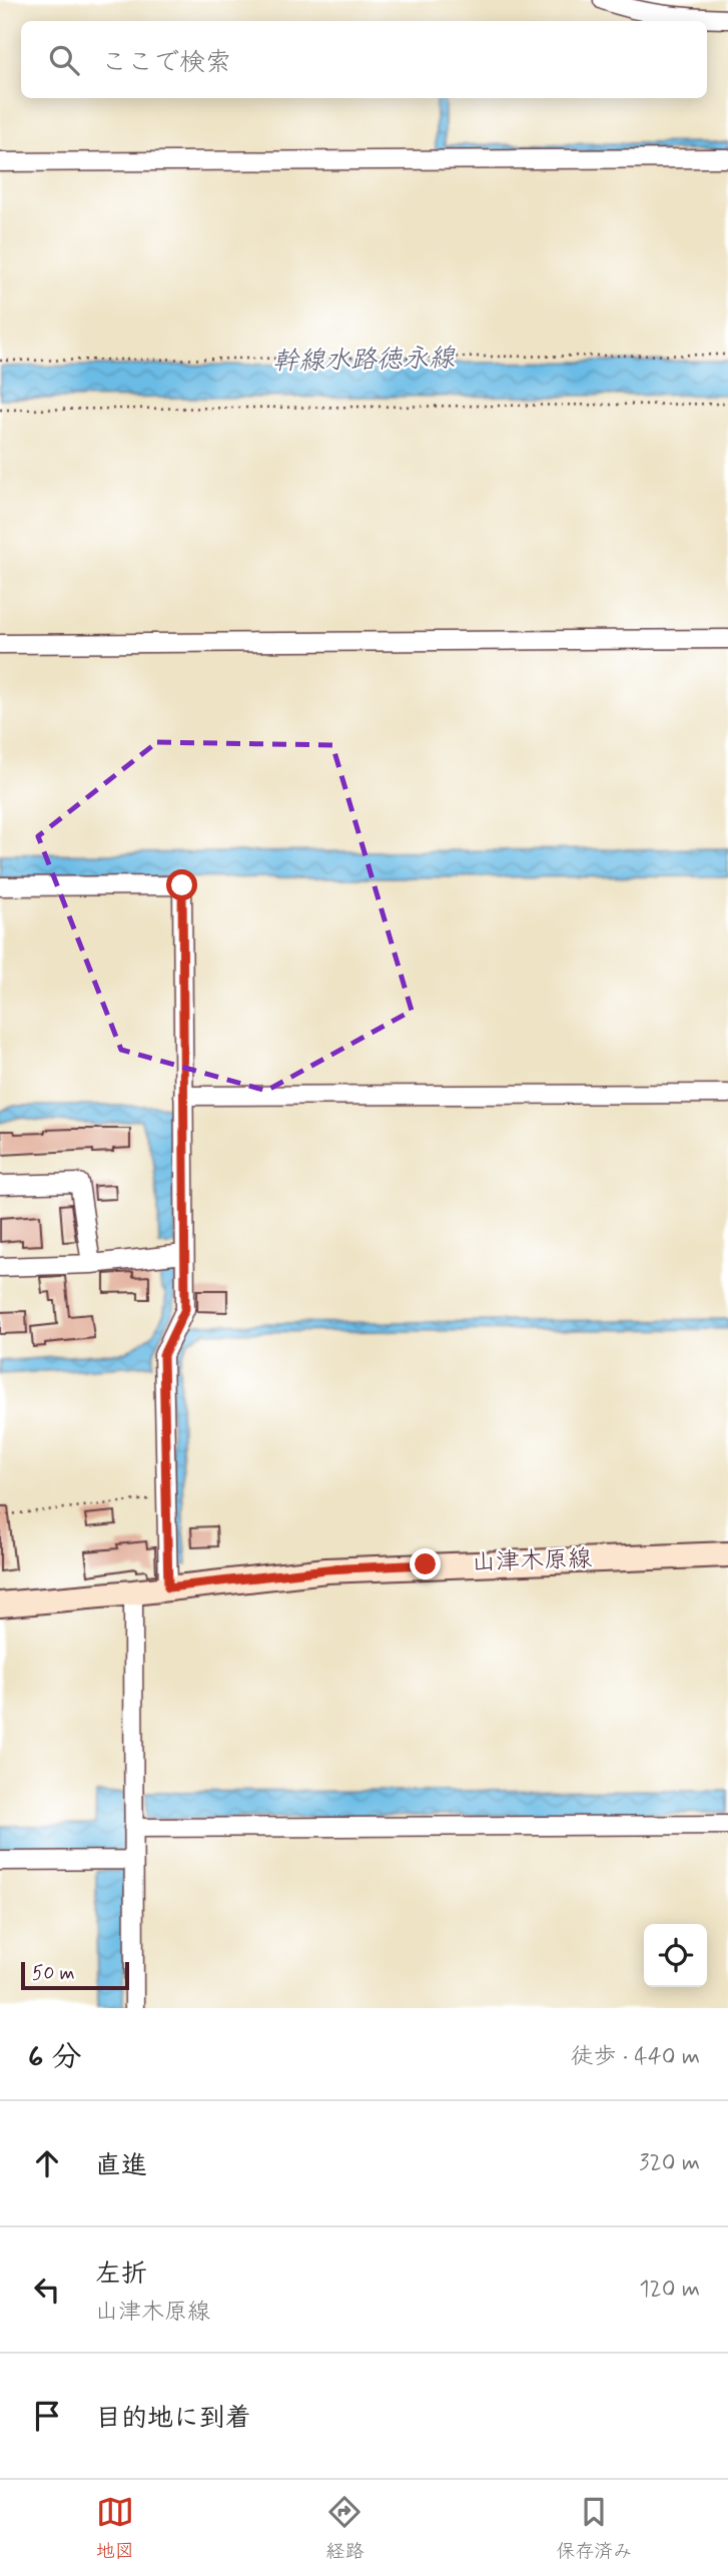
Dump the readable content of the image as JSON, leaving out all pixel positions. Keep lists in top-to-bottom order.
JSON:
{
  "streets": {
    "street": ["山津木原線"]
  },
  "water": ["幹線水路徳永線"],
  "scale_bar": "50 m",
  "page": {
    "search": "ここで検索",
    "scale": "50 m",
    "heading": ["6 分", "徒歩 · 440 m"],
    "list": [
      ["直進", "320 m"],
      ["左折", "山津木原線", "120 m"],
      "目的地に到着"
    ],
    "nav": ["地図", "経路", "保存済み"]
  }
}
